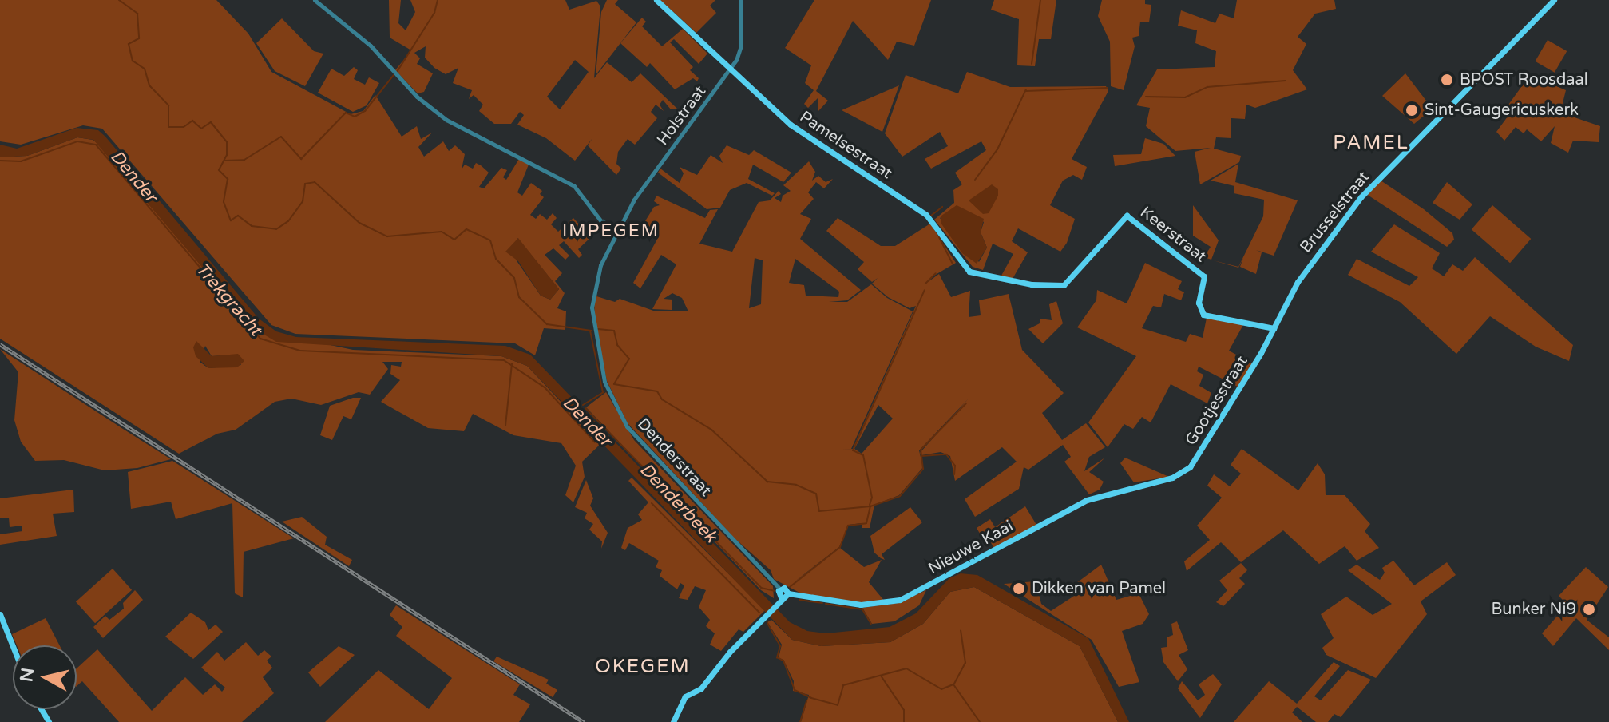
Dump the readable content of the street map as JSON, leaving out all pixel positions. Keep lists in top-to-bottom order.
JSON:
{
  "streets": {
    "main road": [
      "Pamelsestraat",
      "Brusselstraat",
      "Keerstraat",
      "Gootjesstraat",
      "Nieuwe Kaai"
    ],
    "street": ["Holstraat", "Denderstraat"]
  },
  "crossings": [
    ["Holstraat", "Pamelsestraat"],
    ["Holstraat", "Denderstraat"],
    ["Pamelsestraat", "Keerstraat"],
    ["Brusselstraat", "Keerstraat"],
    ["Brusselstraat", "Gootjesstraat"],
    ["Keerstraat", "Gootjesstraat"],
    ["Gootjesstraat", "Nieuwe Kaai"],
    ["Denderstraat", "Nieuwe Kaai"]
  ],
  "districts": ["PAMEL", "IMPEGEM", "OKEGEM"],
  "water": ["Dender", "Trekgracht", "Denderbeek"],
  "places": [
    "BPOST Roosdaal",
    "Sint-Gaugericuskerk",
    "Dikken van Pamel",
    "Bunker Ni9"
  ],
  "north": "left"
}
